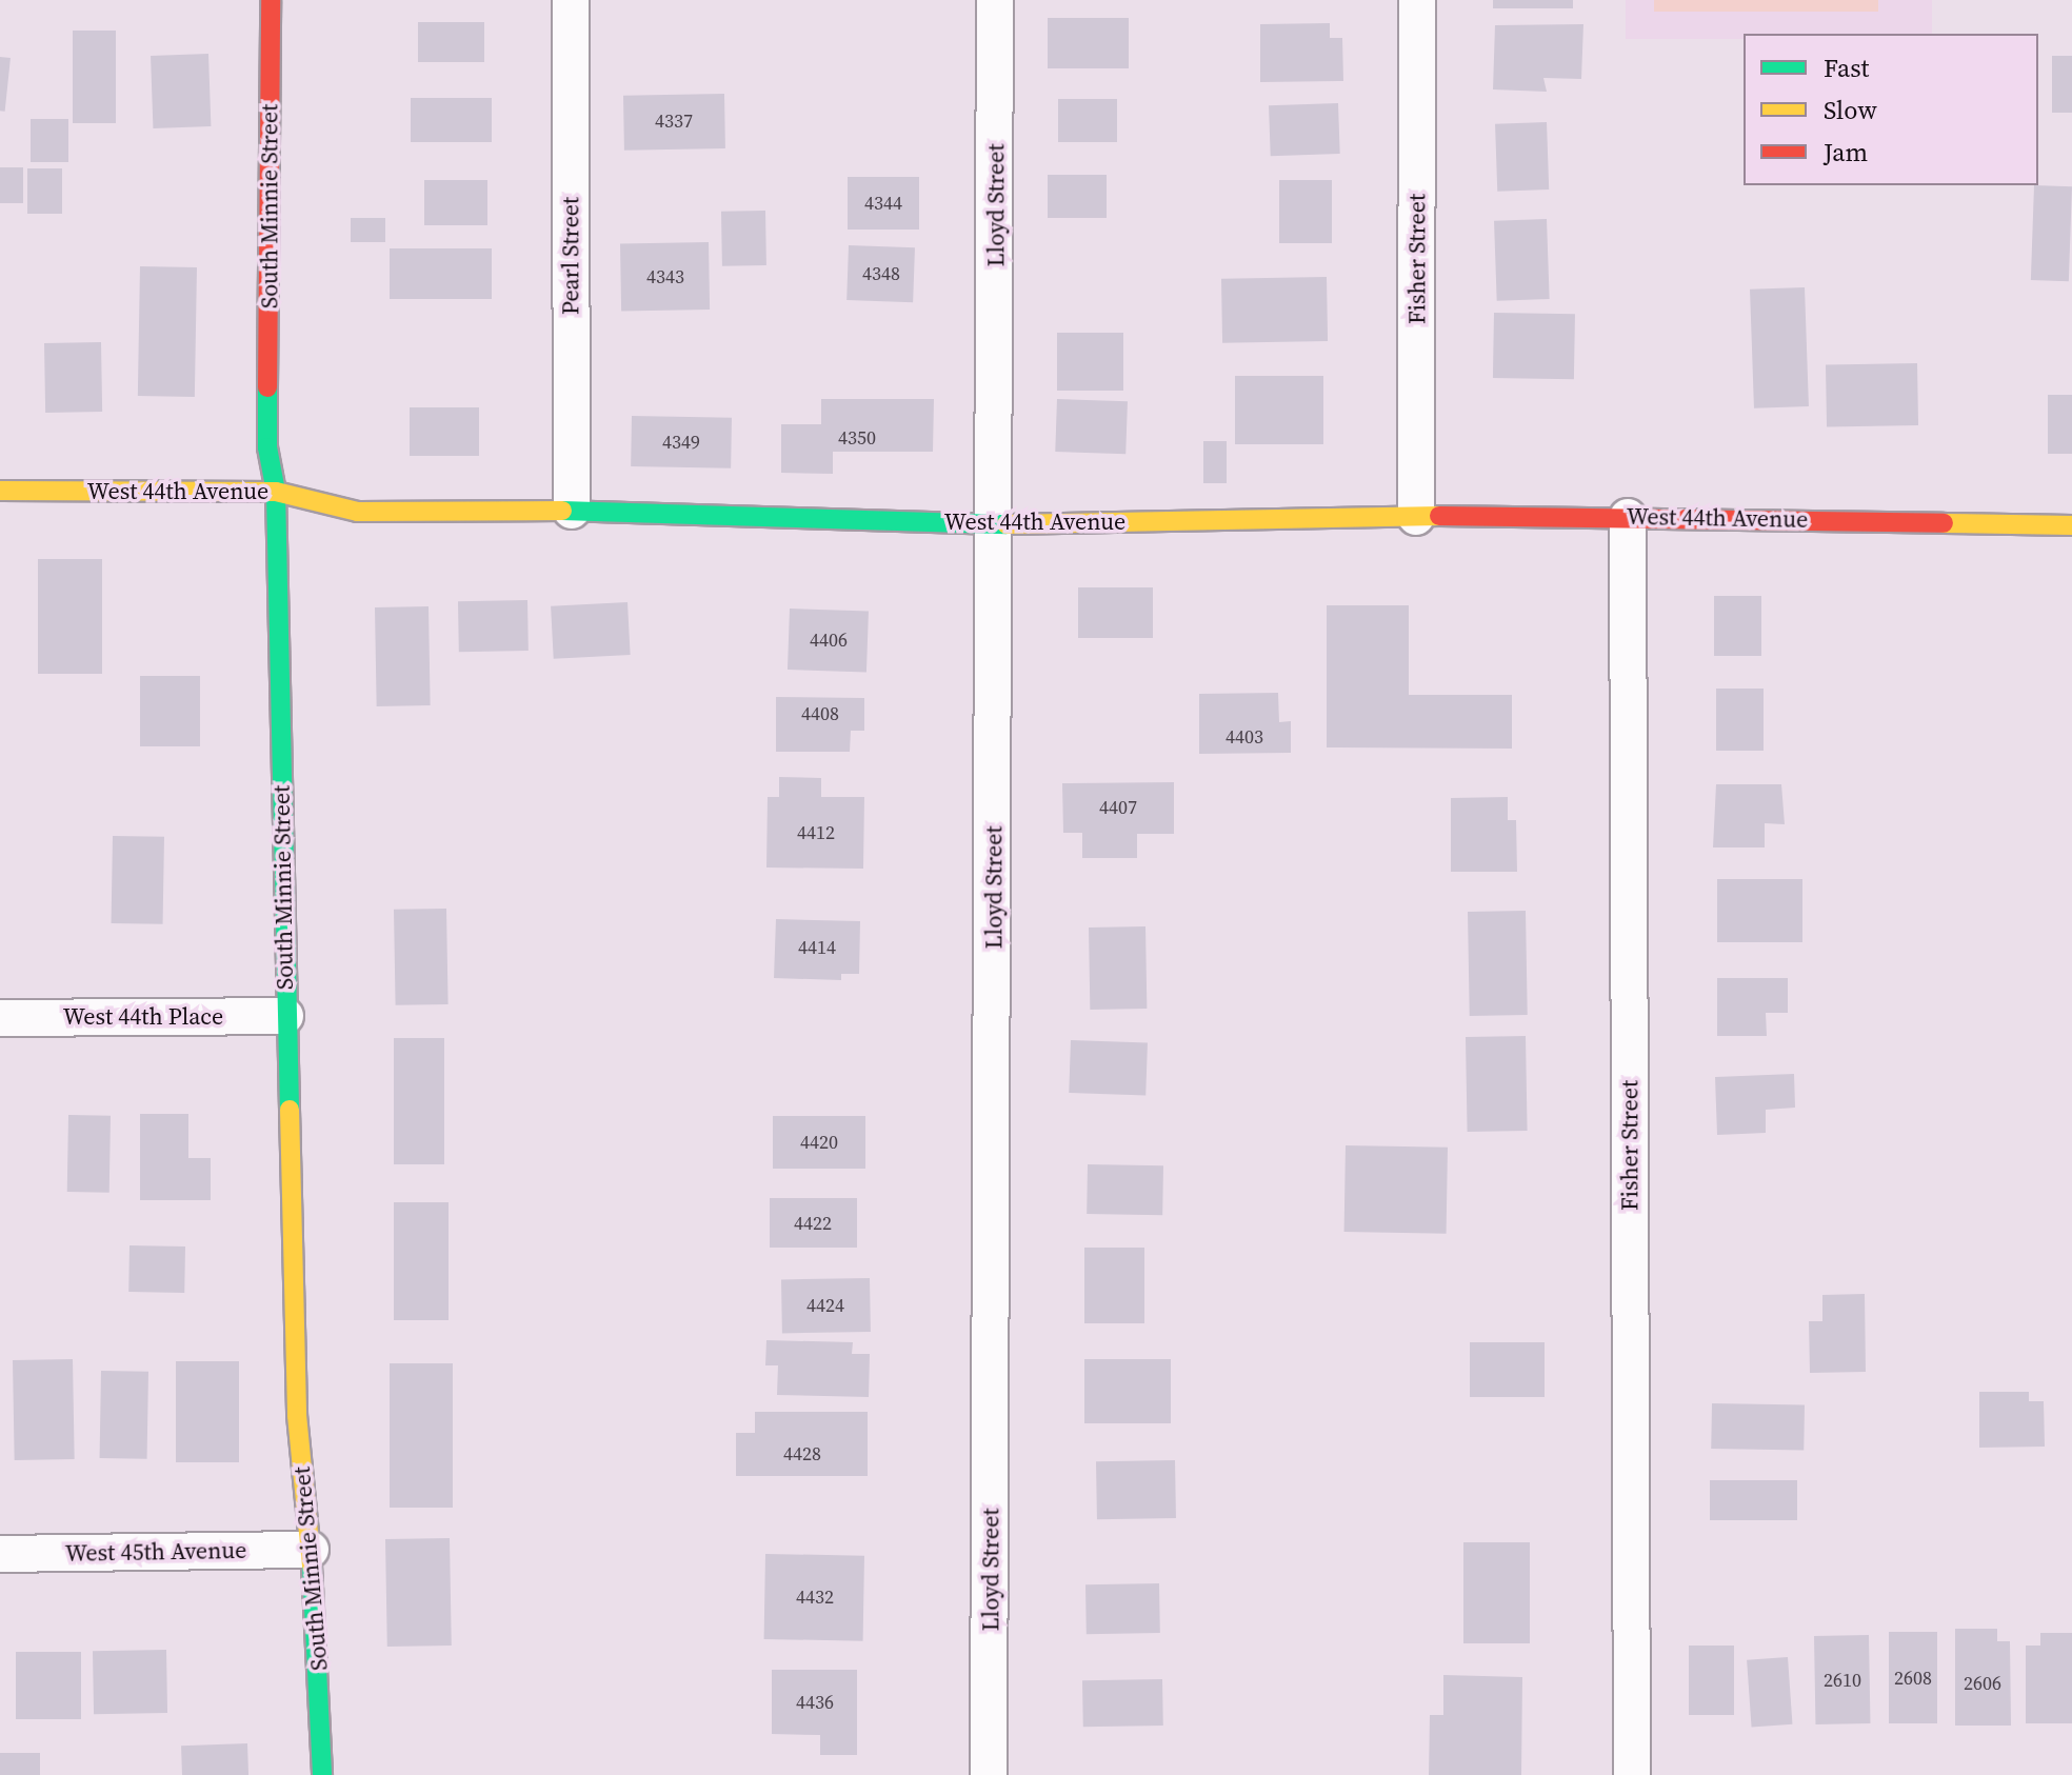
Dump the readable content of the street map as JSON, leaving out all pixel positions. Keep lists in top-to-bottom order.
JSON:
{
  "streets": {
    "street": [
      "Lloyd Street",
      "South Minnie Street",
      "Pearl Street",
      "Fisher Street",
      "West 44th Avenue",
      "West 44th Place",
      "West 45th Avenue"
    ]
  },
  "crossings": [
    ["Lloyd Street", "West 44th Avenue"],
    ["South Minnie Street", "West 44th Avenue"],
    ["South Minnie Street", "West 44th Place"],
    ["South Minnie Street", "West 45th Avenue"],
    ["Pearl Street", "West 44th Avenue"],
    ["Fisher Street", "West 44th Avenue"]
  ],
  "house_numbers": [
    "4337",
    "4344",
    "4348",
    "4343",
    "4350",
    "4349",
    "4406",
    "4408",
    "4403",
    "4407",
    "4412",
    "4414",
    "4420",
    "4422",
    "4424",
    "4428",
    "4432",
    "2608",
    "2610",
    "2606",
    "4436"
  ],
  "legend": ["Fast", "Slow", "Jam"]
}
